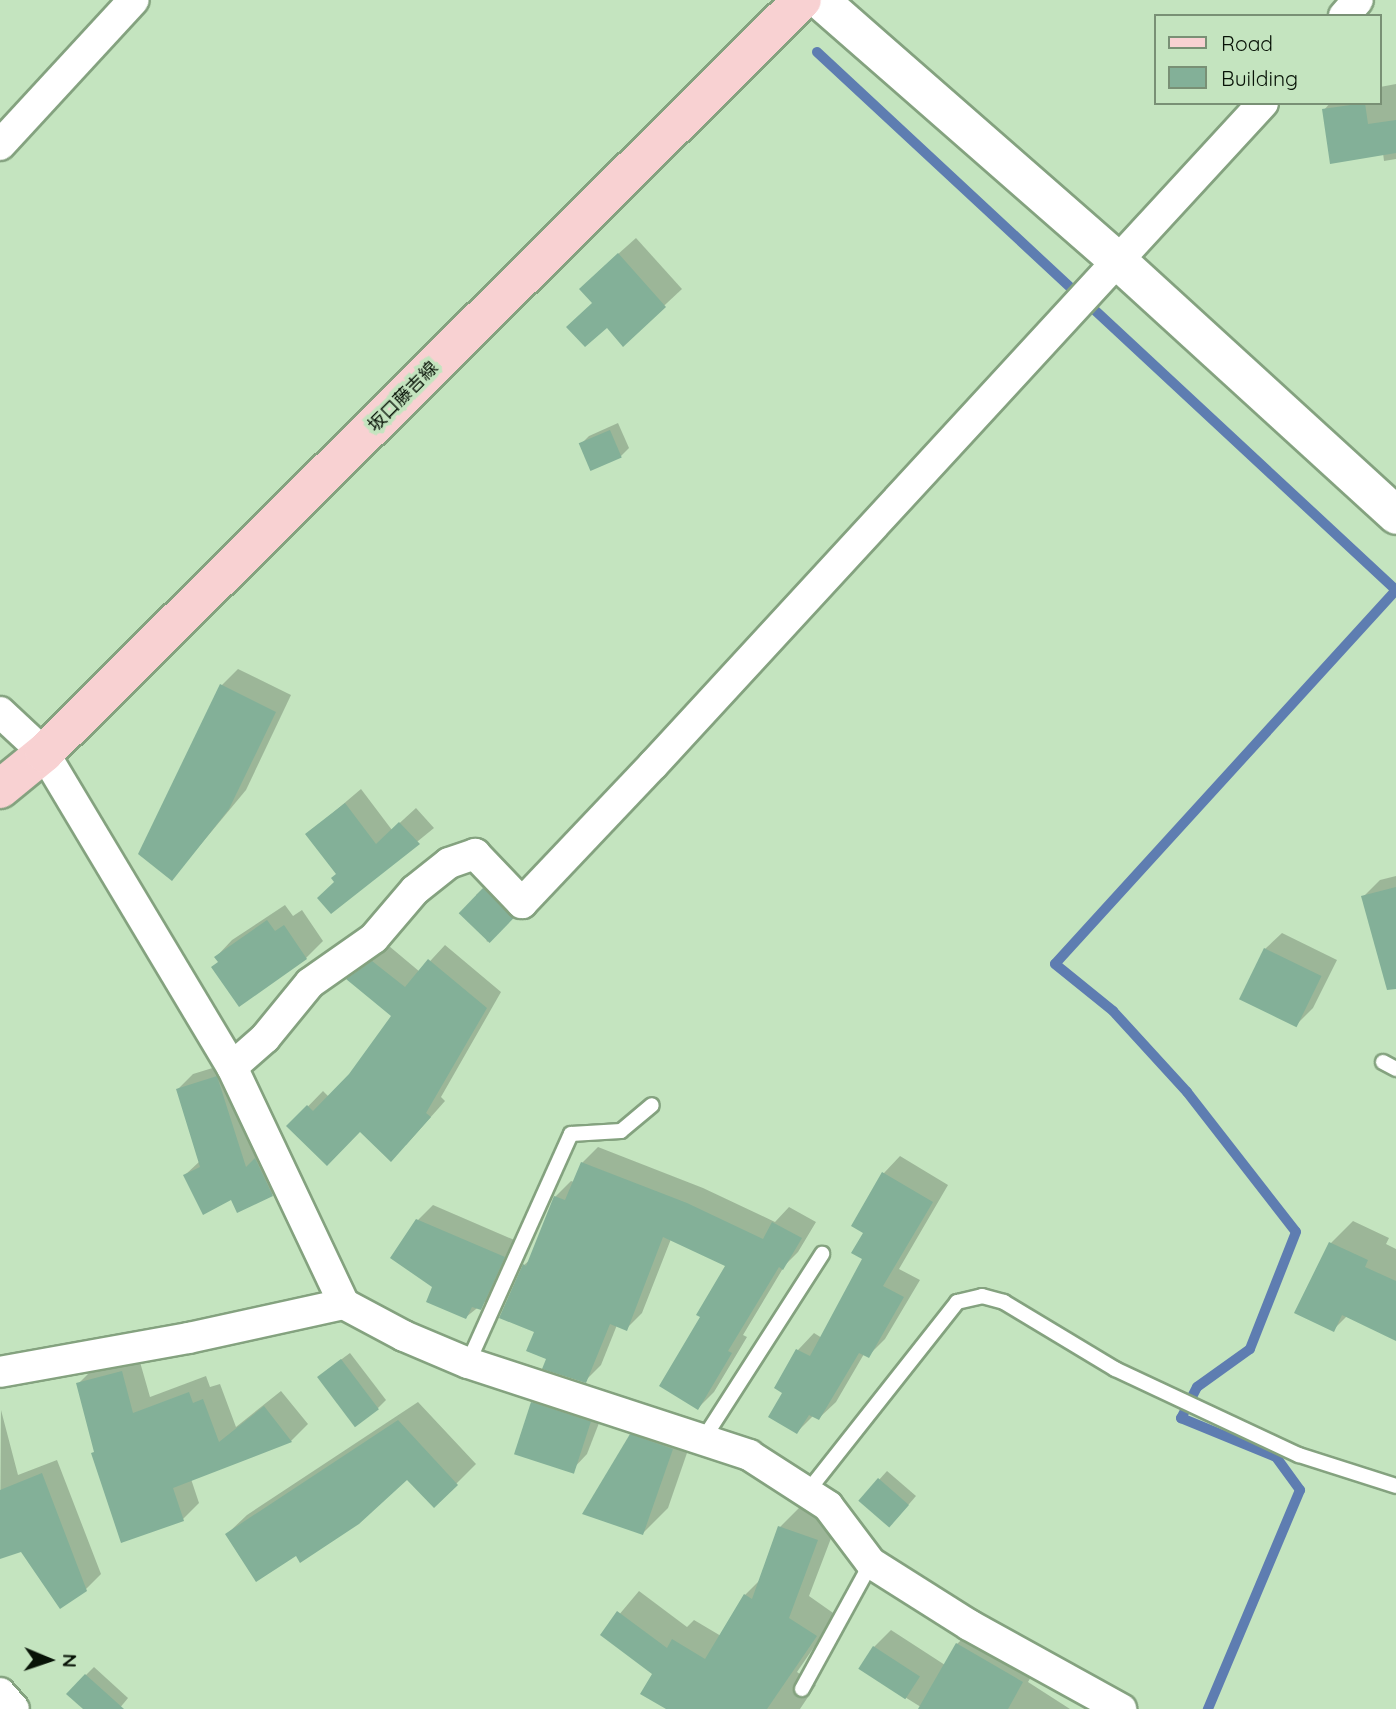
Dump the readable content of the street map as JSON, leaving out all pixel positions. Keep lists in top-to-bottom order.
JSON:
{
  "streets": {
    "main road": ["坂口藤吉線"]
  },
  "legend": ["Road", "Building"],
  "north": "right"
}
